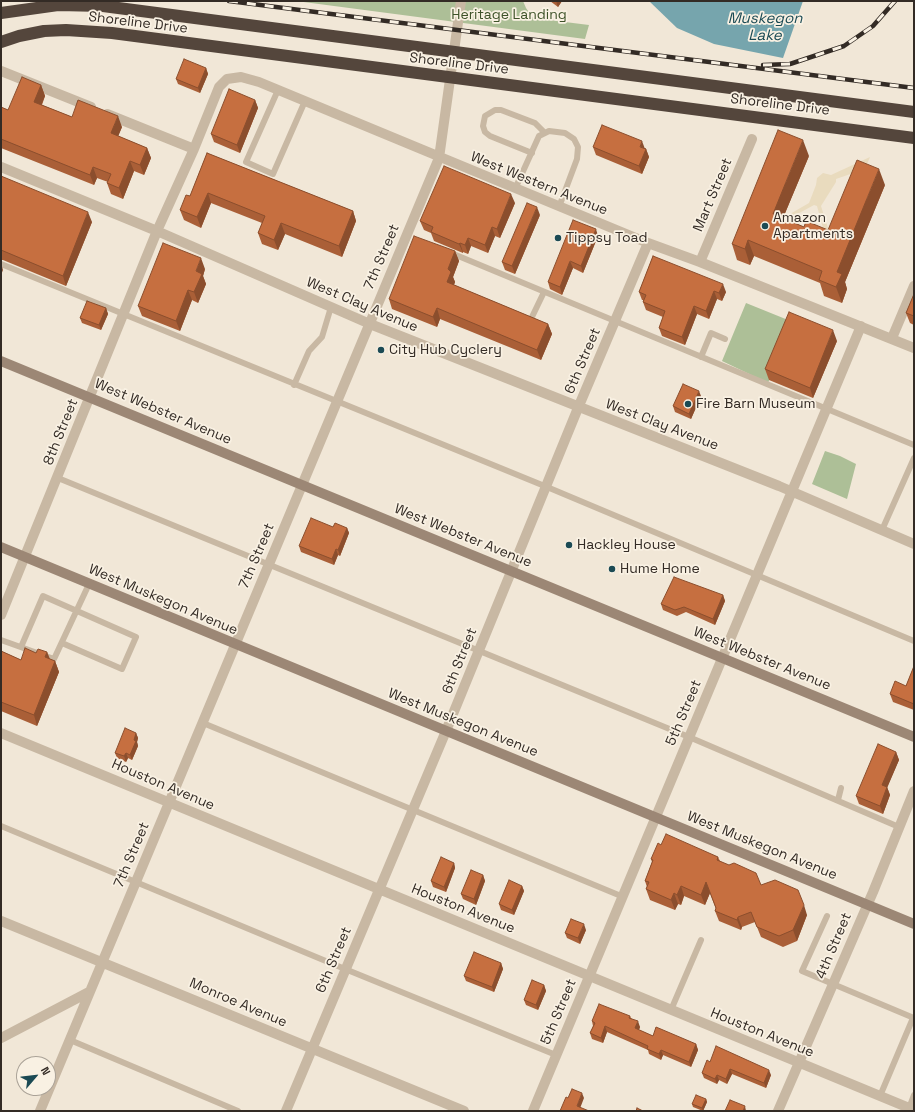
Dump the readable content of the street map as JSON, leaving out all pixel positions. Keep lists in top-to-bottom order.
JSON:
{
  "streets": {
    "highway": ["Shoreline Drive"],
    "main road": ["West Webster Avenue", "West Muskegon Avenue"],
    "street": [
      "West Western Avenue",
      "Mart Street",
      "7th Street",
      "West Clay Avenue",
      "6th Street",
      "8th Street",
      "5th Street",
      "Houston Avenue",
      "4th Street",
      "Monroe Avenue"
    ]
  },
  "crossings": [
    ["Shoreline Drive", "7th Street"],
    ["West Western Avenue", "Mart Street"],
    ["West Western Avenue", "7th Street"],
    ["West Western Avenue", "6th Street"],
    ["West Western Avenue", "8th Street"],
    ["West Western Avenue", "5th Street"],
    ["7th Street", "West Clay Avenue"],
    ["7th Street", "West Webster Avenue"],
    ["7th Street", "West Muskegon Avenue"],
    ["7th Street", "Houston Avenue"],
    ["7th Street", "Monroe Avenue"],
    ["West Clay Avenue", "6th Street"],
    ["West Clay Avenue", "8th Street"],
    ["West Clay Avenue", "5th Street"],
    ["6th Street", "West Webster Avenue"],
    ["6th Street", "West Muskegon Avenue"],
    ["6th Street", "Houston Avenue"],
    ["6th Street", "Monroe Avenue"],
    ["West Webster Avenue", "8th Street"],
    ["West Webster Avenue", "5th Street"],
    ["8th Street", "West Muskegon Avenue"],
    ["West Muskegon Avenue", "5th Street"],
    ["West Muskegon Avenue", "4th Street"],
    ["5th Street", "Houston Avenue"],
    ["Houston Avenue", "4th Street"]
  ],
  "water": ["Muskegon Lake"],
  "parks": ["Heritage Landing"],
  "places": [
    "Amazon Apartments",
    "Tippsy Toad",
    "City Hub Cyclery",
    "Fire Barn Museum",
    "Hackley House",
    "Hume Home"
  ],
  "north": "top right"
}
